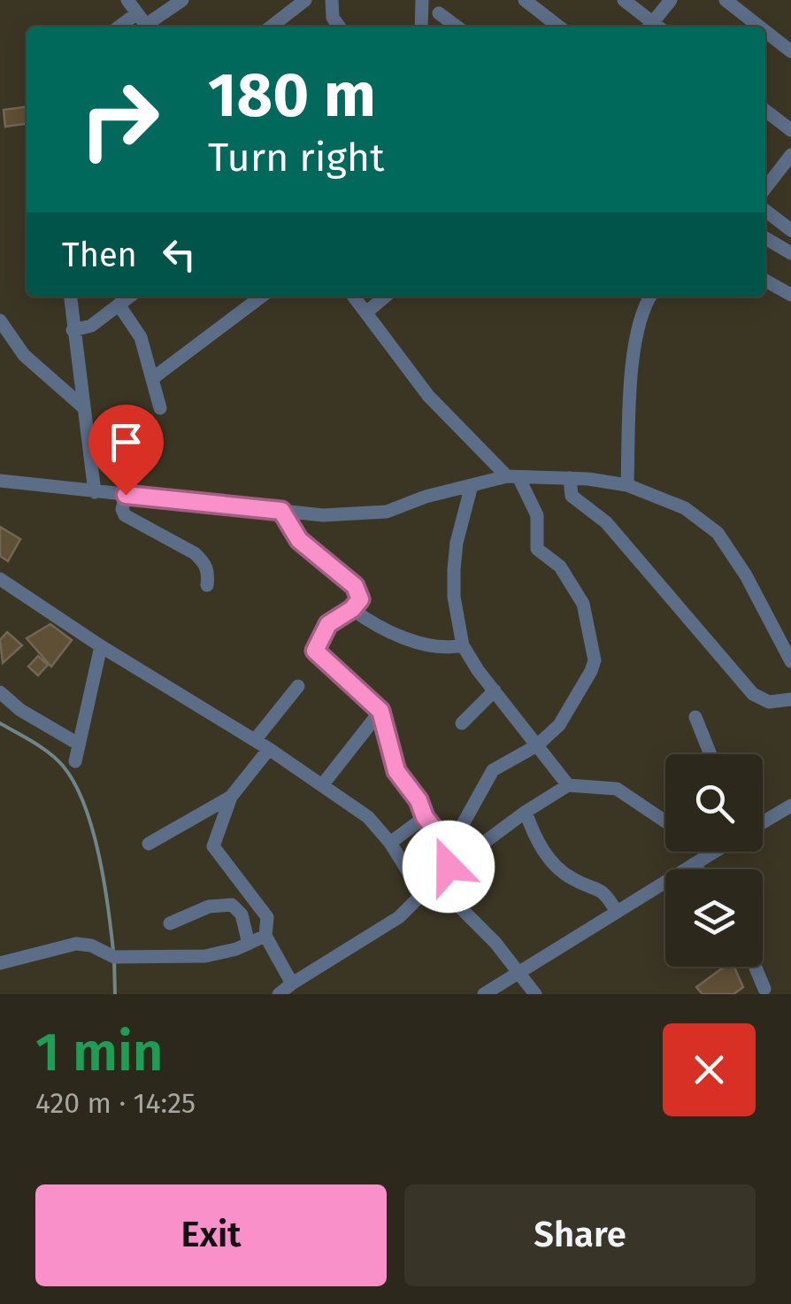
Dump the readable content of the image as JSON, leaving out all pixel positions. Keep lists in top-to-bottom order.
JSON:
{
  "page": {
    "turn": ["180 m", "Turn right"],
    "then": "Then",
    "heading": ["1 min", "420 m · 14:25"],
    "buttons": ["Exit", "Share"]
  }
}
